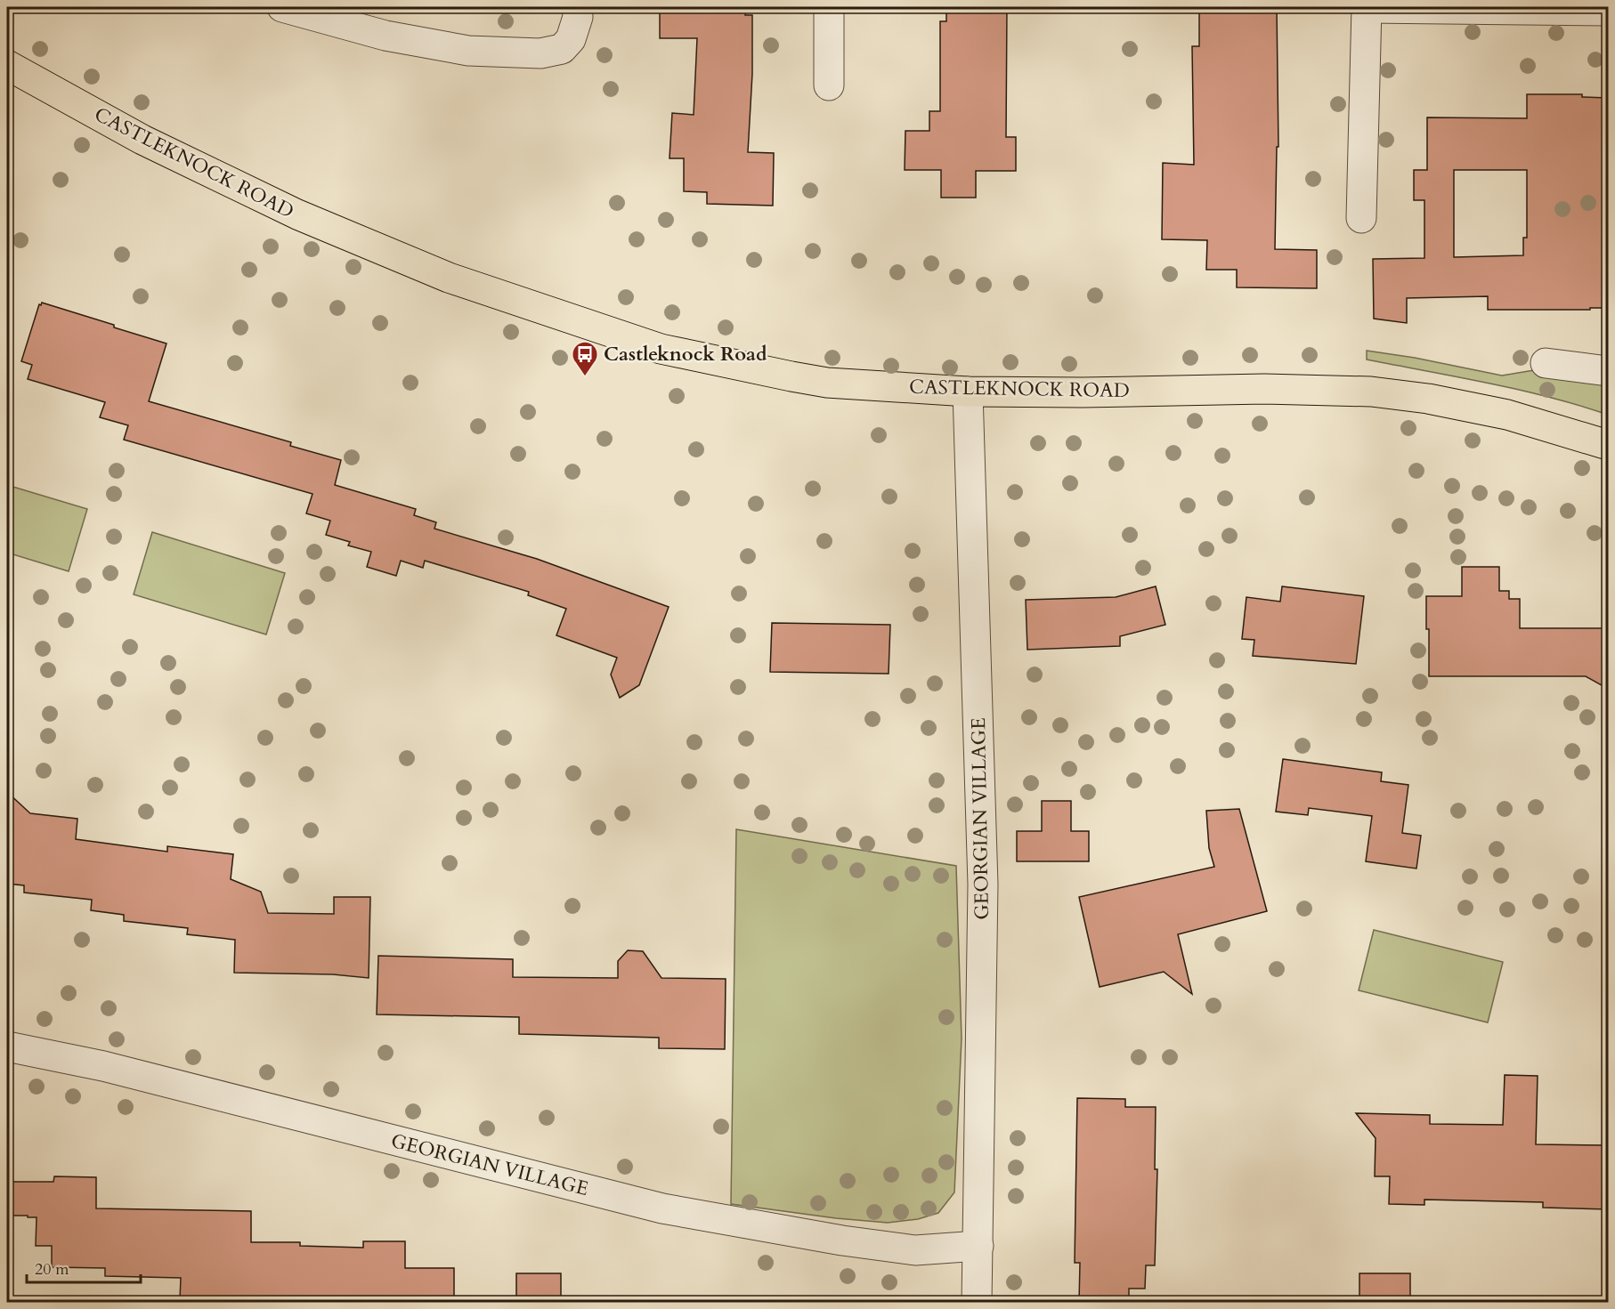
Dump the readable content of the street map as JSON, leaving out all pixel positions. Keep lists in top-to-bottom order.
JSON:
{
  "streets": {
    "main road": ["CASTLEKNOCK ROAD"],
    "street": ["GEORGIAN VILLAGE"]
  },
  "crossings": [
    ["CASTLEKNOCK ROAD", "GEORGIAN VILLAGE"]
  ],
  "places": {
    "bus stop": ["Castleknock Road"]
  },
  "scale_bar": "20 m"
}
